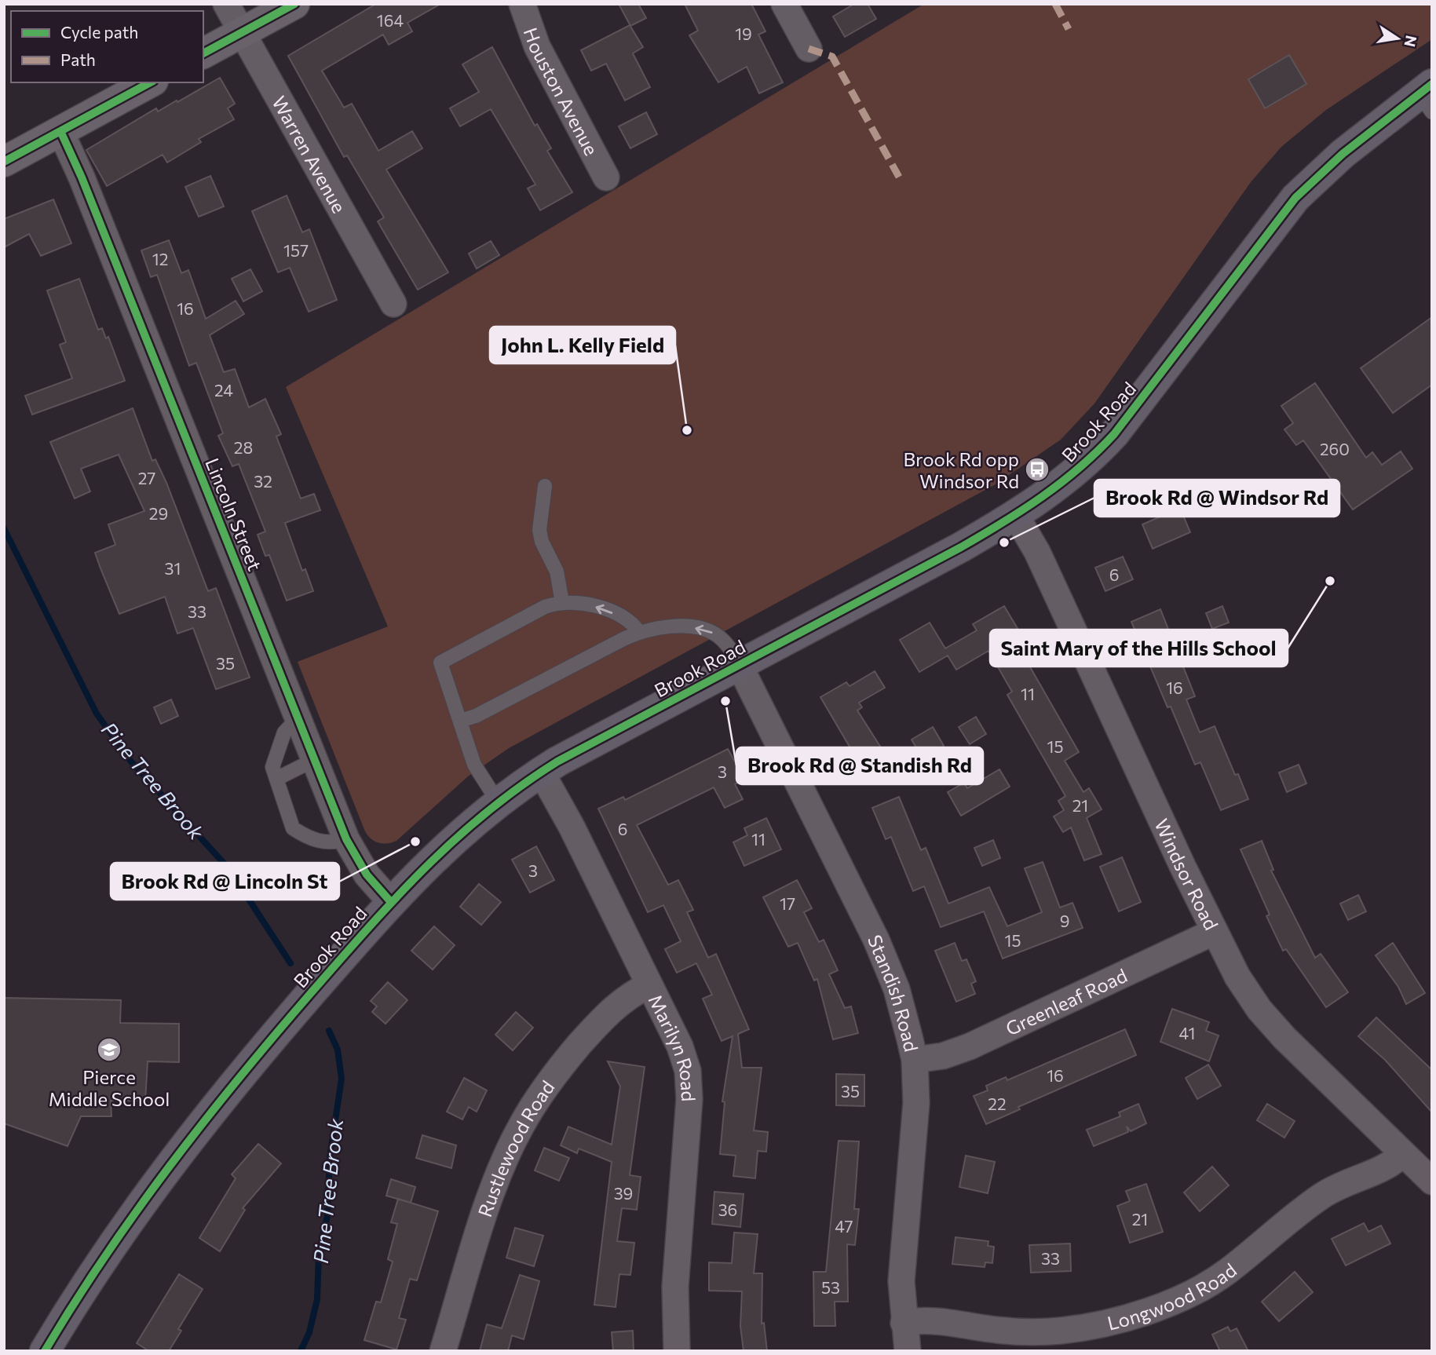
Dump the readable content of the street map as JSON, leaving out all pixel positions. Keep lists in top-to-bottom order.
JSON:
{
  "streets": {
    "main road": ["Brook Road"],
    "street": [
      "Houston Avenue",
      "Warren Avenue",
      "Lincoln Street",
      "Windsor Road",
      "Standish Road",
      "Greenleaf Road",
      "Marilyn Road",
      "Rustlewood Road",
      "Longwood Road"
    ]
  },
  "crossings": [
    ["Brook Road", "Lincoln Street"],
    ["Brook Road", "Windsor Road"],
    ["Brook Road", "Standish Road"],
    ["Brook Road", "Marilyn Road"],
    ["Windsor Road", "Greenleaf Road"],
    ["Windsor Road", "Longwood Road"],
    ["Standish Road", "Greenleaf Road"],
    ["Standish Road", "Longwood Road"],
    ["Marilyn Road", "Rustlewood Road"]
  ],
  "water": ["Pine Tree Brook"],
  "places": {
    "other": [
      "John L. Kelly Field",
      "Brook Rd @ Windsor Rd",
      "Saint Mary of the Hills School",
      "Brook Rd @ Standish Rd",
      "Brook Rd @ Lincoln St"
    ],
    "bus stop": ["Brook Rd opp Windsor Rd"],
    "school or university": ["Pierce Middle School"]
  },
  "house_numbers": [
    "164",
    "19",
    "157",
    "12",
    "16",
    "24",
    "28",
    "260",
    "27",
    "32",
    "29",
    "31",
    "6",
    "33",
    "35",
    "16",
    "11",
    "15",
    "3",
    "21",
    "6",
    "11",
    "3",
    "17",
    "9",
    "15",
    "41",
    "16",
    "35",
    "22",
    "39",
    "36",
    "21",
    "47",
    "33",
    "53"
  ],
  "legend": ["Cycle path", "Path"],
  "north": "right"
}
